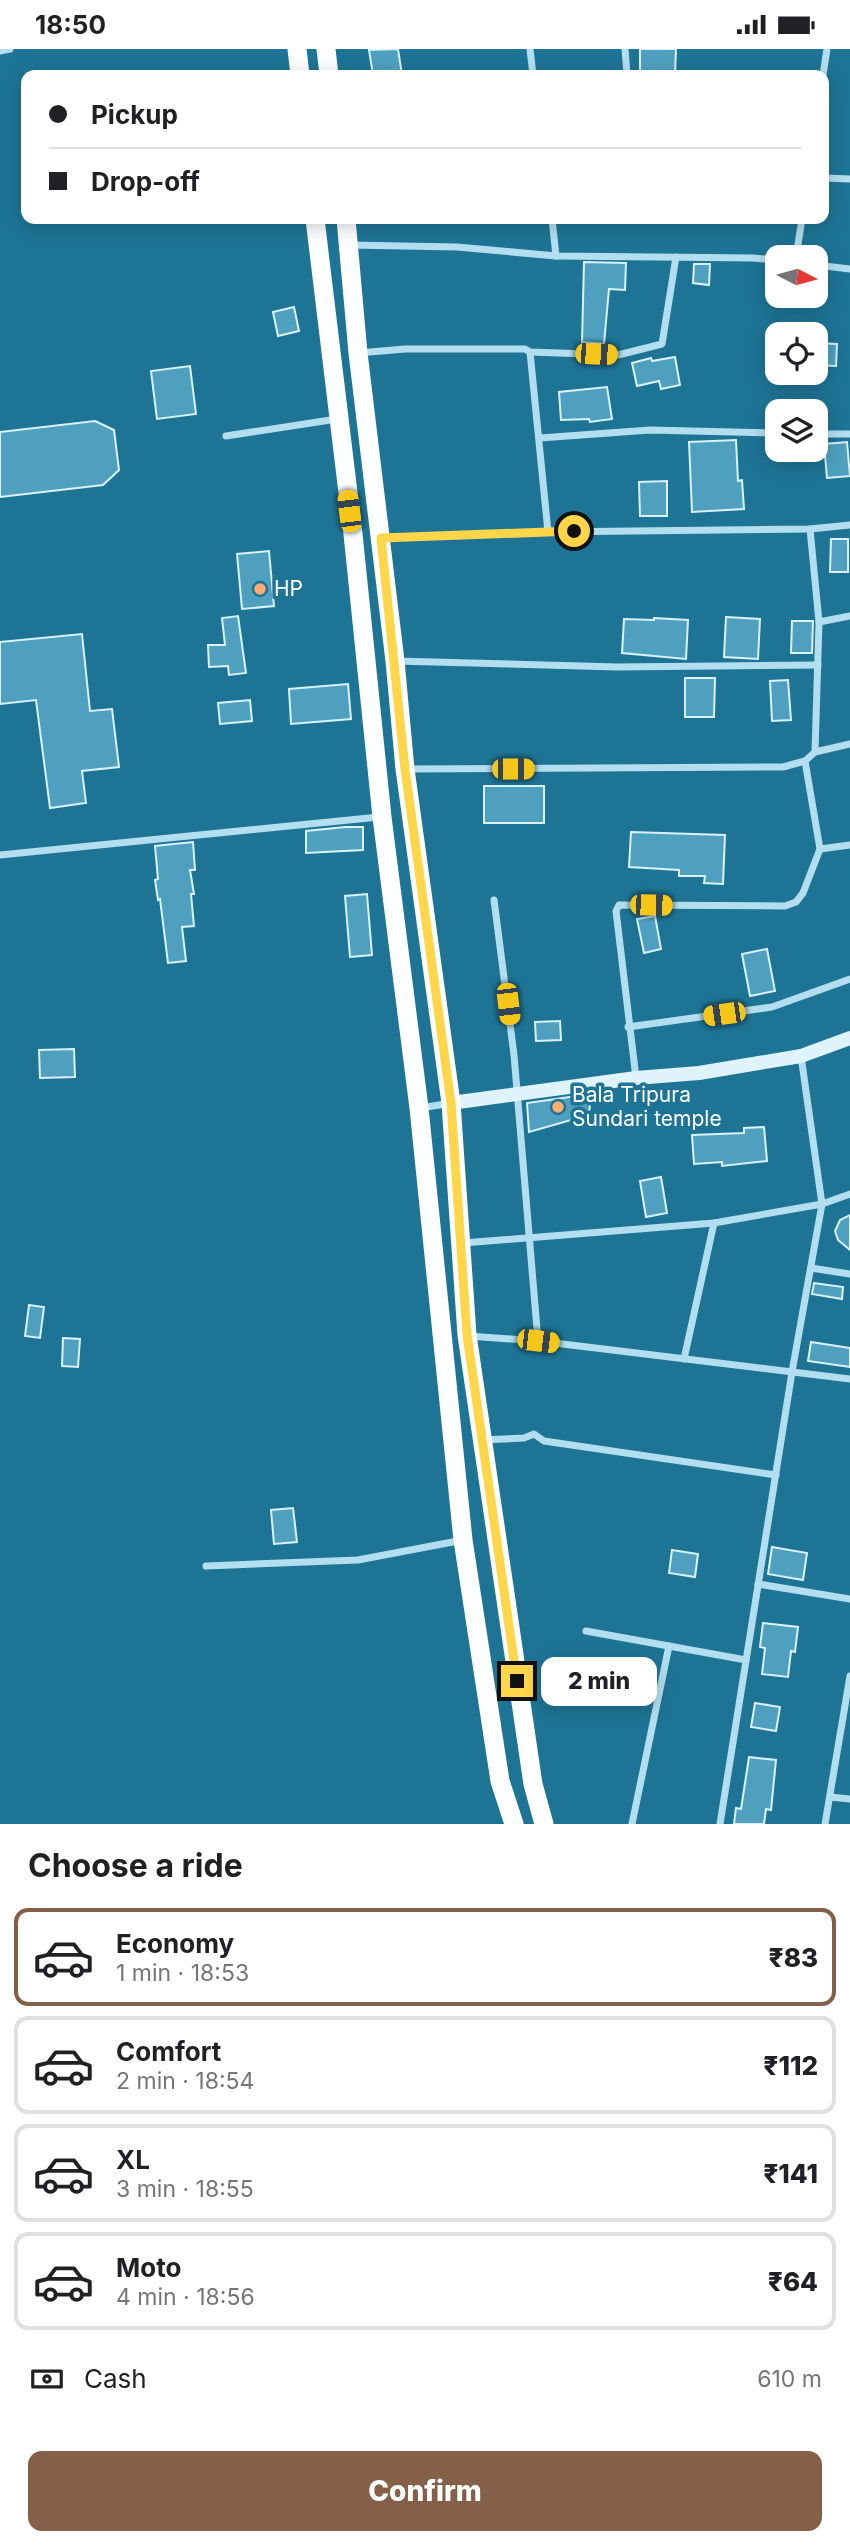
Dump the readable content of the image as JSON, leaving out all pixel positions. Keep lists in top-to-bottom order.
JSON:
{
  "places": ["HP", "Bala Tripura Sundari temple"],
  "north": "right",
  "page": {
    "status": "18:50",
    "banner": ["Pickup", "Drop-off"],
    "bubble": "2 min",
    "heading": "Choose a ride",
    "list": [
      {
        "name": "Economy",
        "note": "1 min · 18:53",
        "value": "₹83"
      },
      {
        "name": "Comfort",
        "note": "2 min · 18:54",
        "value": "₹112"
      },
      {
        "name": "XL",
        "note": "3 min · 18:55",
        "value": "₹141"
      },
      {
        "name": "Moto",
        "note": "4 min · 18:56",
        "value": "₹64"
      }
    ],
    "pay": ["Cash", "610 m"],
    "buttons": "Confirm"
  }
}
